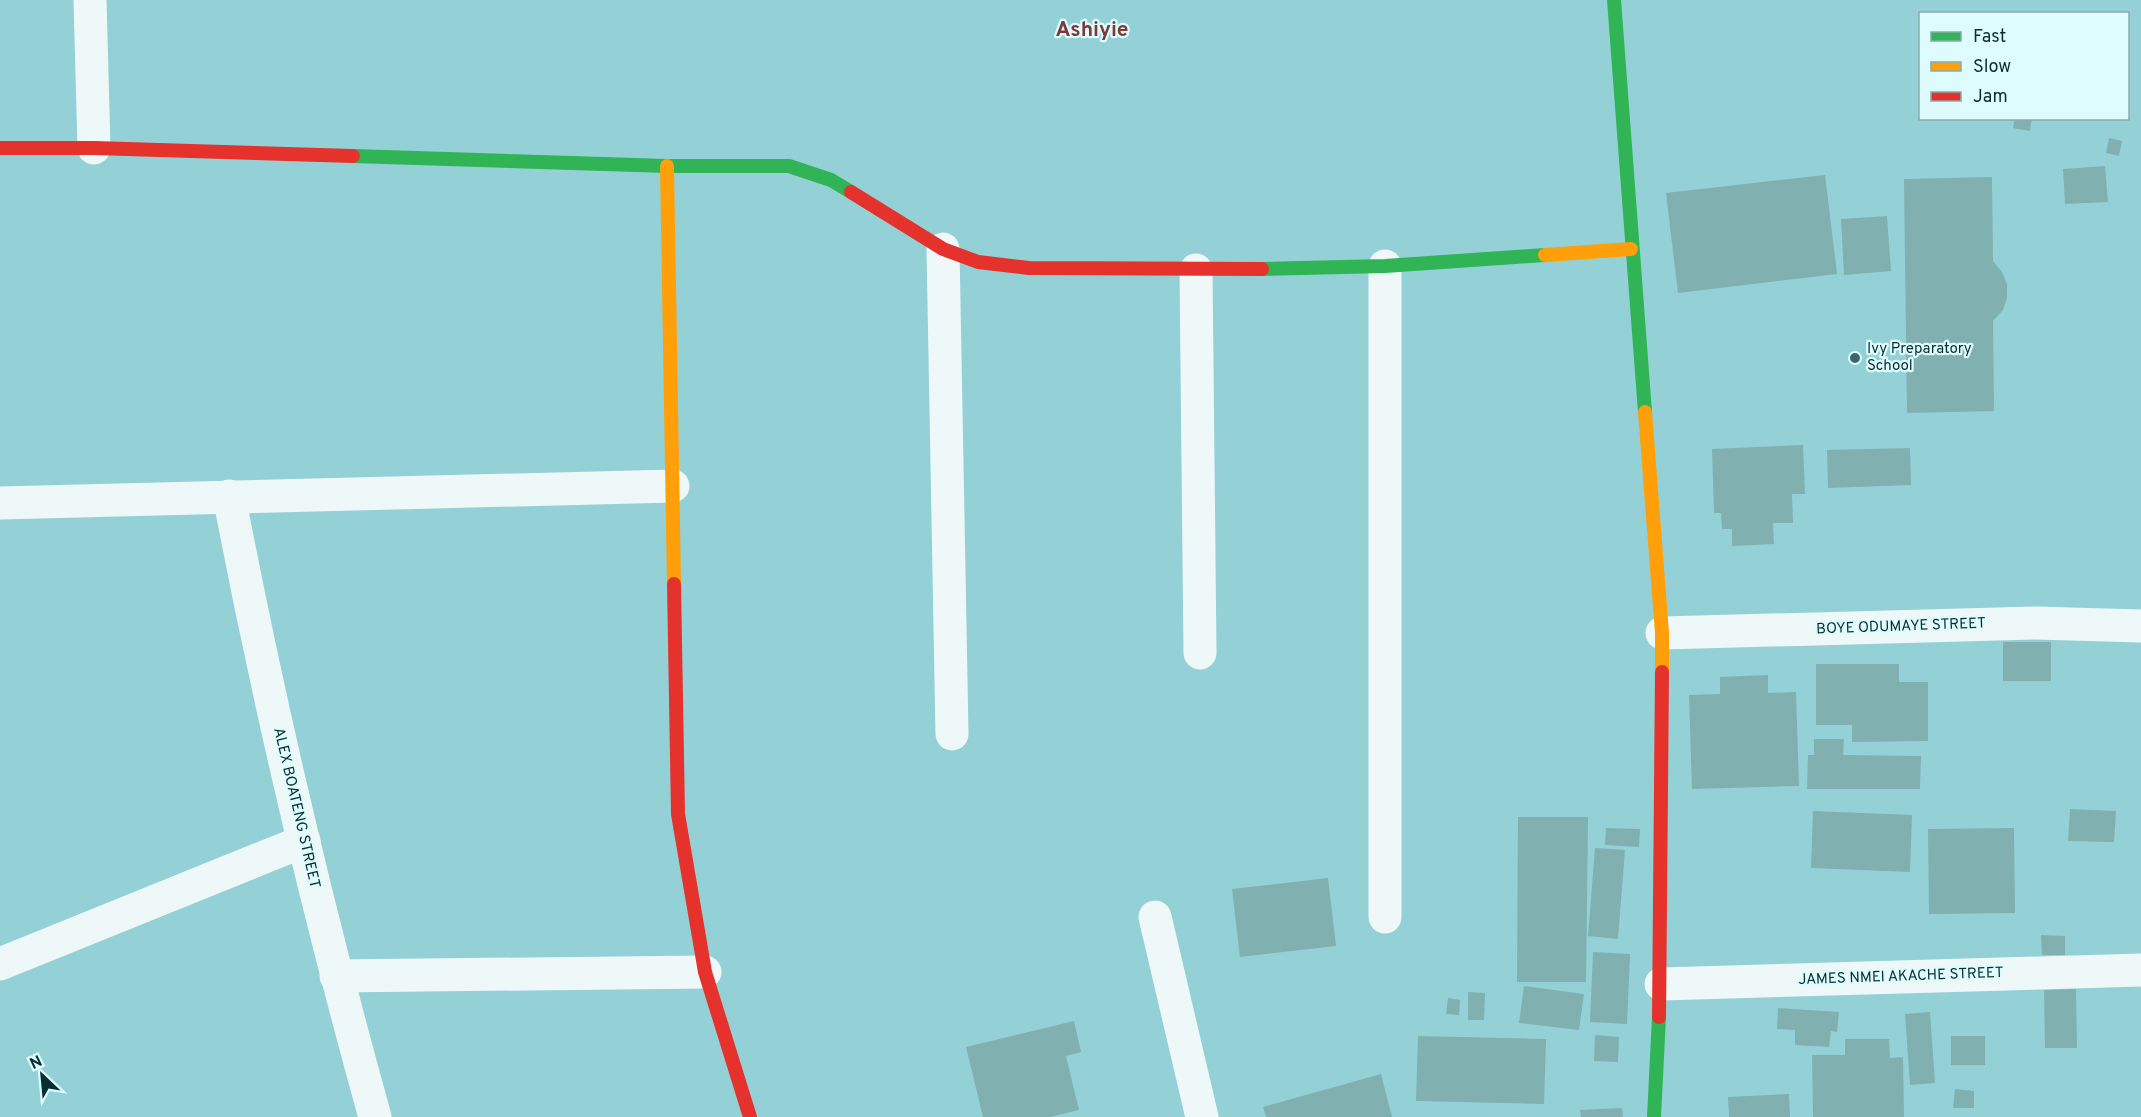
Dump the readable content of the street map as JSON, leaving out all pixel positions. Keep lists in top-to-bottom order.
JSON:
{
  "streets": {
    "street": ["BOYE ODUMAYE STREET", "ALEX BOATENG STREET", "JAMES NMEI AKACHE STREET"]
  },
  "districts": ["Ashiyie"],
  "places": ["Ivy Preparatory School"],
  "legend": ["Fast", "Slow", "Jam"],
  "north": "top left"
}
